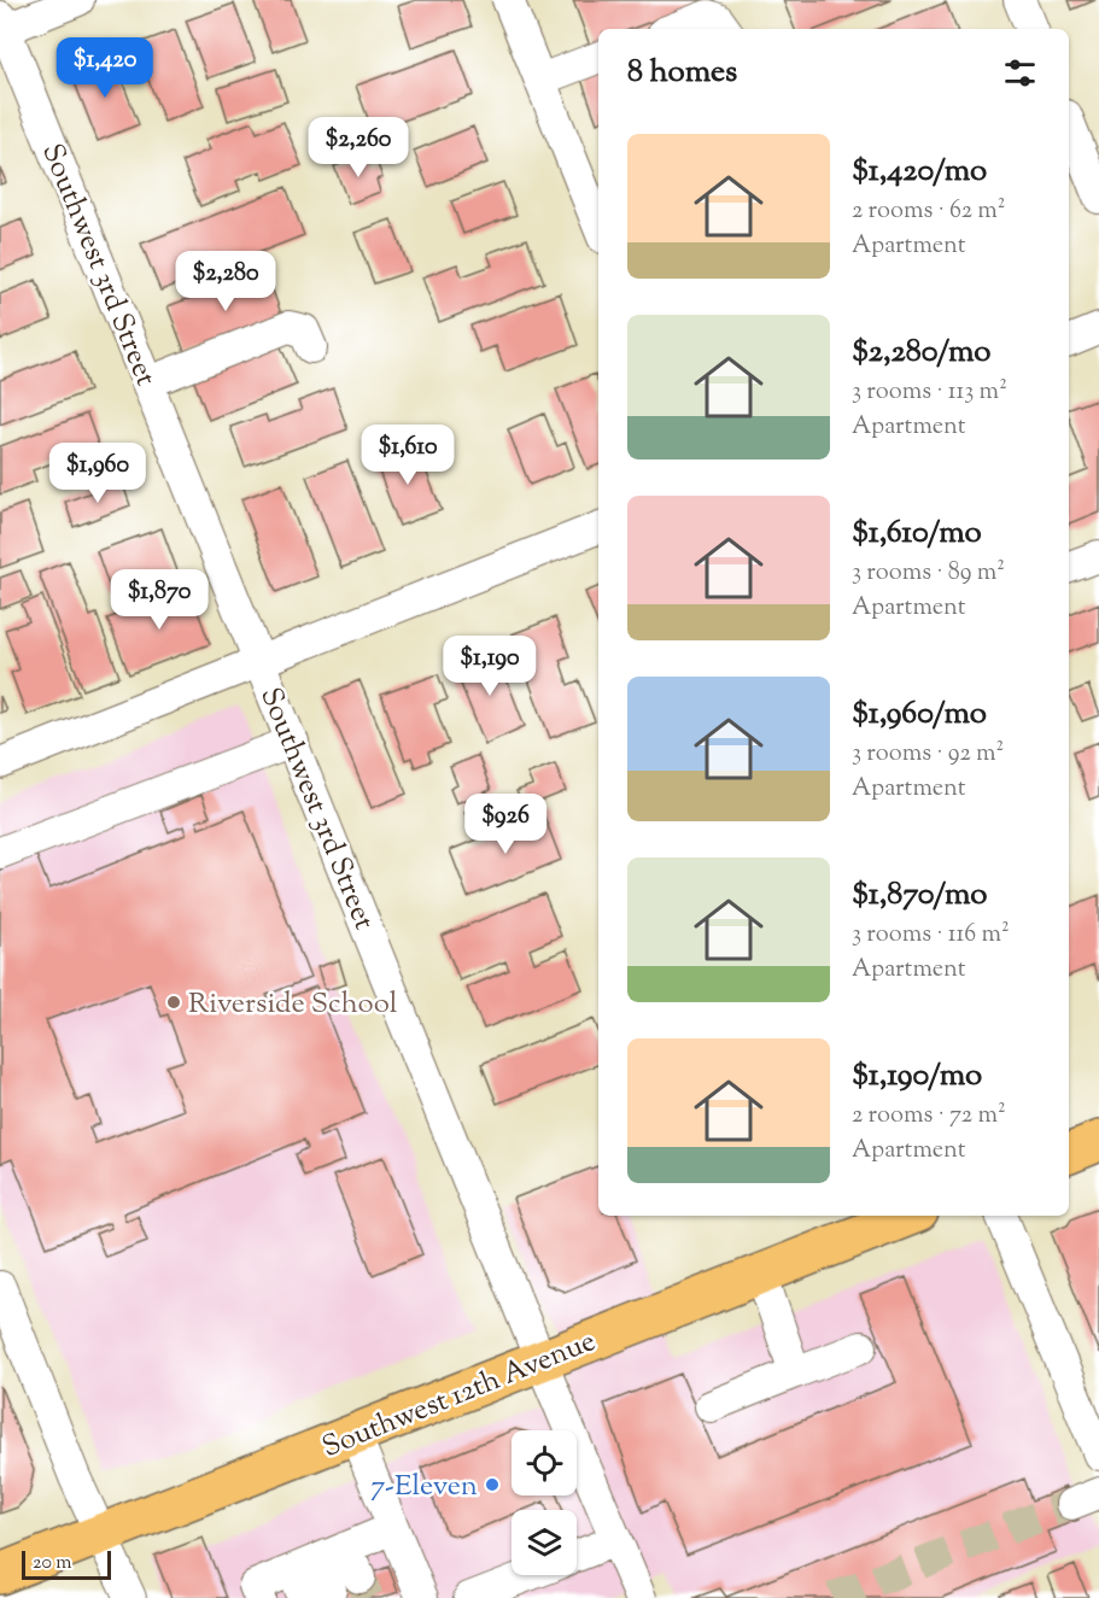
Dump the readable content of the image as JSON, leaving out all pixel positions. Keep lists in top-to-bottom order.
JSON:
{
  "streets": {
    "main road": ["Southwest 12th Avenue"],
    "street": ["Southwest 3rd Street"]
  },
  "crossings": [
    ["Southwest 3rd Street", "Southwest 12th Avenue"]
  ],
  "places": ["Riverside School", "7-Eleven"],
  "scale_bar": "20 m",
  "page": {
    "heading": "8 homes",
    "price": [
      "$1,420",
      "$2,260",
      "$2,280",
      "$1,610",
      "$1,960",
      "$1,870",
      "$1,190",
      "$926"
    ],
    "list": [
      {
        "name": "$1,420/mo",
        "note": "2 rooms · 62 m² · Apartment"
      },
      {
        "name": "$2,280/mo",
        "note": "3 rooms · 113 m² · Apartment"
      },
      {
        "name": "$1,610/mo",
        "note": "3 rooms · 89 m² · Apartment"
      },
      {
        "name": "$1,960/mo",
        "note": "3 rooms · 92 m² · Apartment"
      },
      {
        "name": "$1,870/mo",
        "note": "3 rooms · 116 m² · Apartment"
      },
      {
        "name": "$1,190/mo",
        "note": "2 rooms · 72 m² · Apartment"
      }
    ],
    "scale": "20 m"
  }
}
